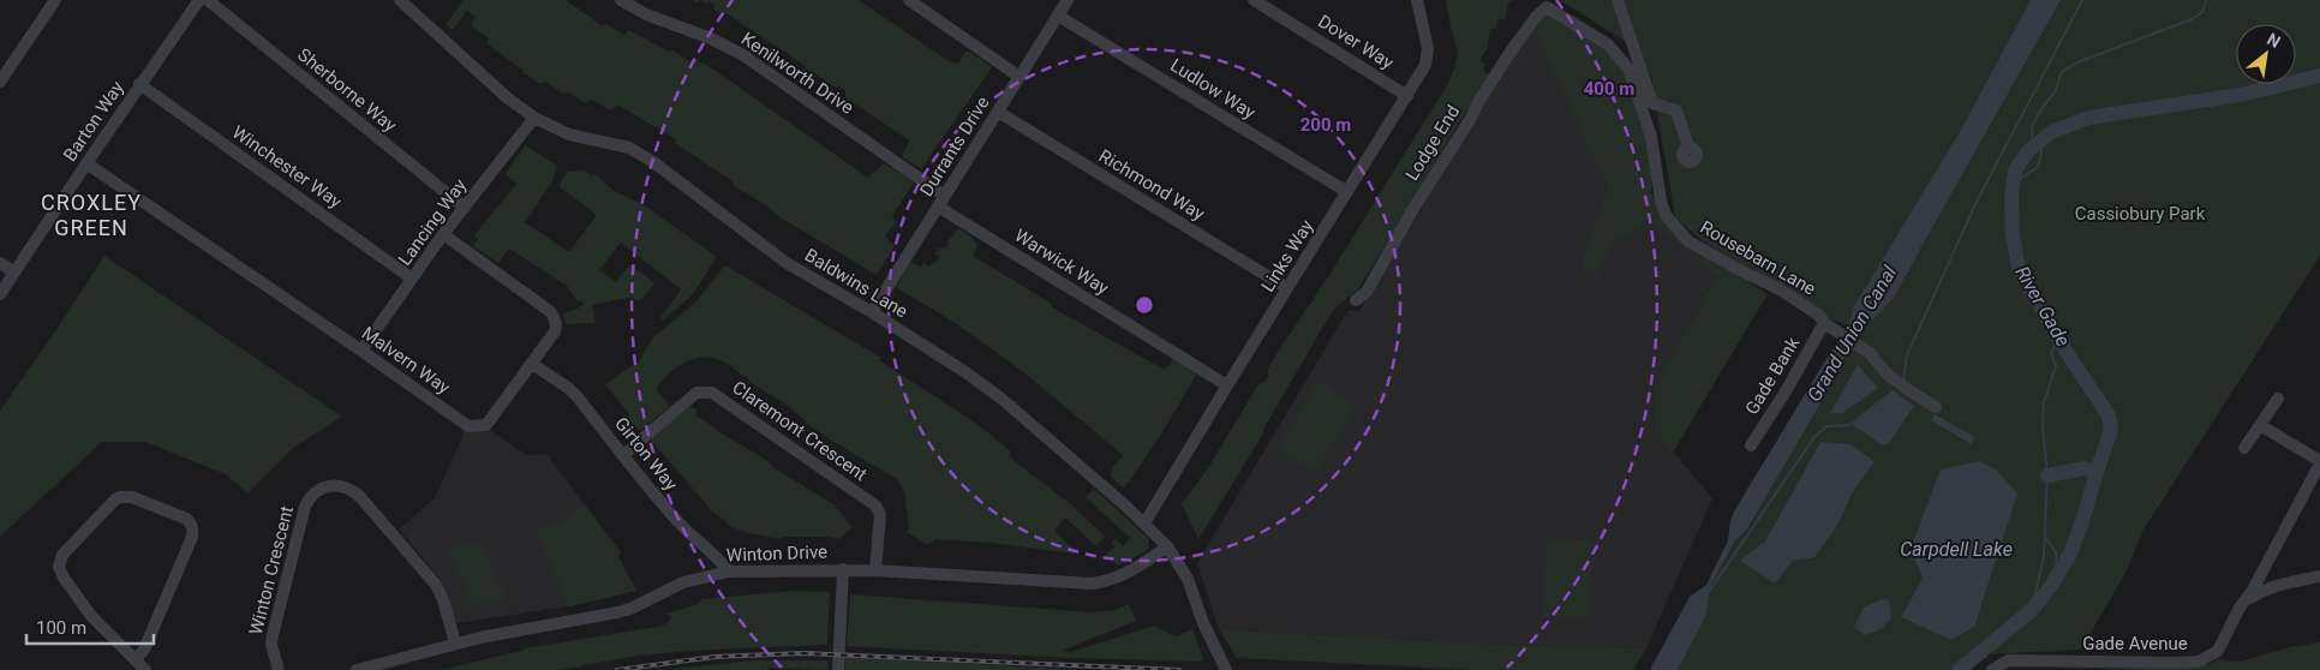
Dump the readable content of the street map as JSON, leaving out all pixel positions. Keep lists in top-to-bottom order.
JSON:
{
  "streets": {
    "street": [
      "Dover Way",
      "Kenilworth Drive",
      "Ludlow Way",
      "Sherborne Way",
      "Barton Way",
      "Lodge End",
      "Durrants Drive",
      "Winchester Way",
      "Richmond Way",
      "Lancing Way",
      "Links Way",
      "Rousebarn Lane",
      "Warwick Way",
      "Baldwins Lane",
      "Malvern Way",
      "Gade Bank",
      "Claremont Crescent",
      "Girton Way",
      "Winton Drive",
      "Winton Crescent",
      "Gade Avenue"
    ]
  },
  "crossings": [
    ["Dover Way", "Links Way"],
    ["Kenilworth Drive", "Durrants Drive"],
    ["Kenilworth Drive", "Warwick Way"],
    ["Ludlow Way", "Durrants Drive"],
    ["Ludlow Way", "Links Way"],
    ["Sherborne Way", "Lancing Way"],
    ["Barton Way", "Winchester Way"],
    ["Barton Way", "Malvern Way"],
    ["Lodge End", "Rousebarn Lane"],
    ["Durrants Drive", "Richmond Way"],
    ["Durrants Drive", "Warwick Way"],
    ["Durrants Drive", "Baldwins Lane"],
    ["Winchester Way", "Lancing Way"],
    ["Richmond Way", "Links Way"],
    ["Lancing Way", "Baldwins Lane"],
    ["Lancing Way", "Malvern Way"],
    ["Links Way", "Warwick Way"],
    ["Links Way", "Baldwins Lane"],
    ["Rousebarn Lane", "Gade Bank"],
    ["Baldwins Lane", "Winton Drive"],
    ["Malvern Way", "Girton Way"],
    ["Claremont Crescent", "Girton Way"],
    ["Claremont Crescent", "Winton Drive"],
    ["Girton Way", "Winton Drive"],
    ["Winton Drive", "Winton Crescent"]
  ],
  "districts": ["CROXLEY GREEN"],
  "water": ["River Gade", "Grand Union Canal", "Carpdell Lake"],
  "parks": ["Cassiobury Park"],
  "scale_bar": "100 m",
  "north": "top right",
  "rings": ["400 m", "200 m"]
}
